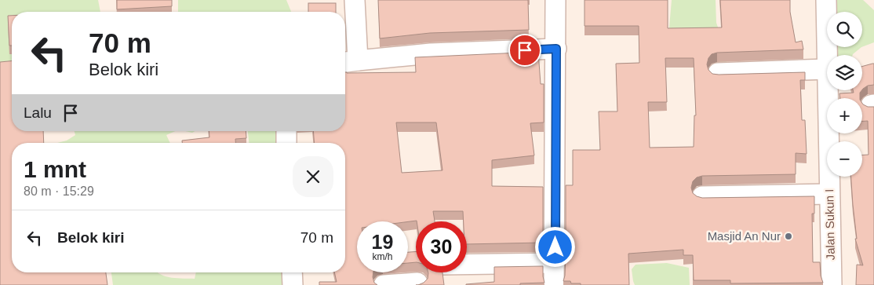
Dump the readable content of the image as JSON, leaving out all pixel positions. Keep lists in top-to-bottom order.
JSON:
{
  "streets": {
    "street": ["Jalan Sukun I"]
  },
  "places": ["Masjid An Nur"],
  "page": {
    "map_buttons": ["+", "−"],
    "turn": ["70 m", "Belok kiri"],
    "then": "Lalu",
    "heading": ["1 mnt", "80 m · 15:29"],
    "list": [
      {
        "name": "Belok kiri",
        "value": "70 m"
      }
    ],
    "speed": "19 km/h",
    "limit": "30"
  }
}
